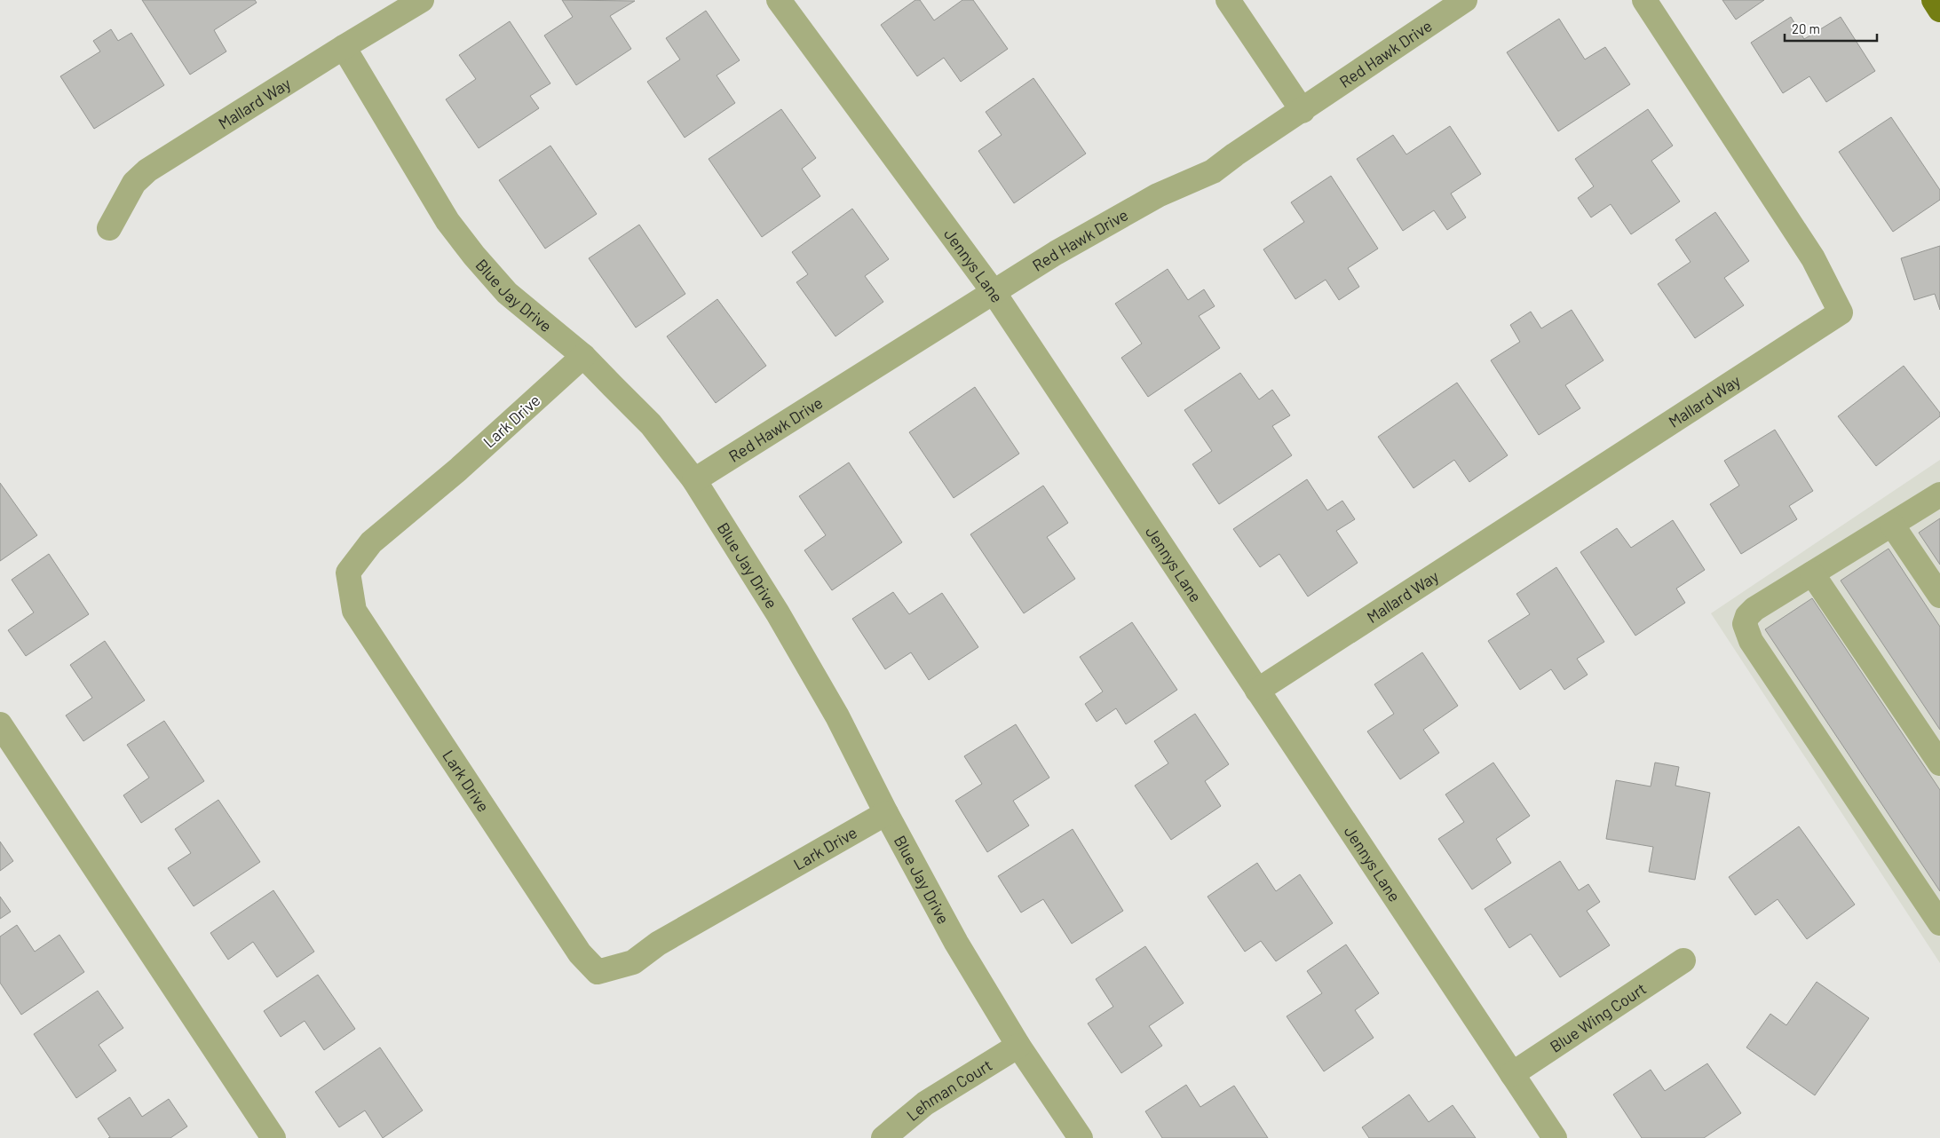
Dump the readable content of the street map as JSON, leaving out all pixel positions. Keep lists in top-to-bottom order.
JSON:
{
  "streets": {
    "street": [
      "Red Hawk Drive",
      "Mallard Way",
      "Jennys Lane",
      "Blue Jay Drive",
      "Lark Drive",
      "Blue Wing Court",
      "Lehman Court"
    ]
  },
  "crossings": [
    ["Red Hawk Drive", "Jennys Lane"],
    ["Red Hawk Drive", "Blue Jay Drive"],
    ["Mallard Way", "Jennys Lane"],
    ["Mallard Way", "Blue Jay Drive"],
    ["Jennys Lane", "Blue Wing Court"],
    ["Blue Jay Drive", "Lark Drive"],
    ["Blue Jay Drive", "Lehman Court"]
  ],
  "scale_bar": "20 m"
}
